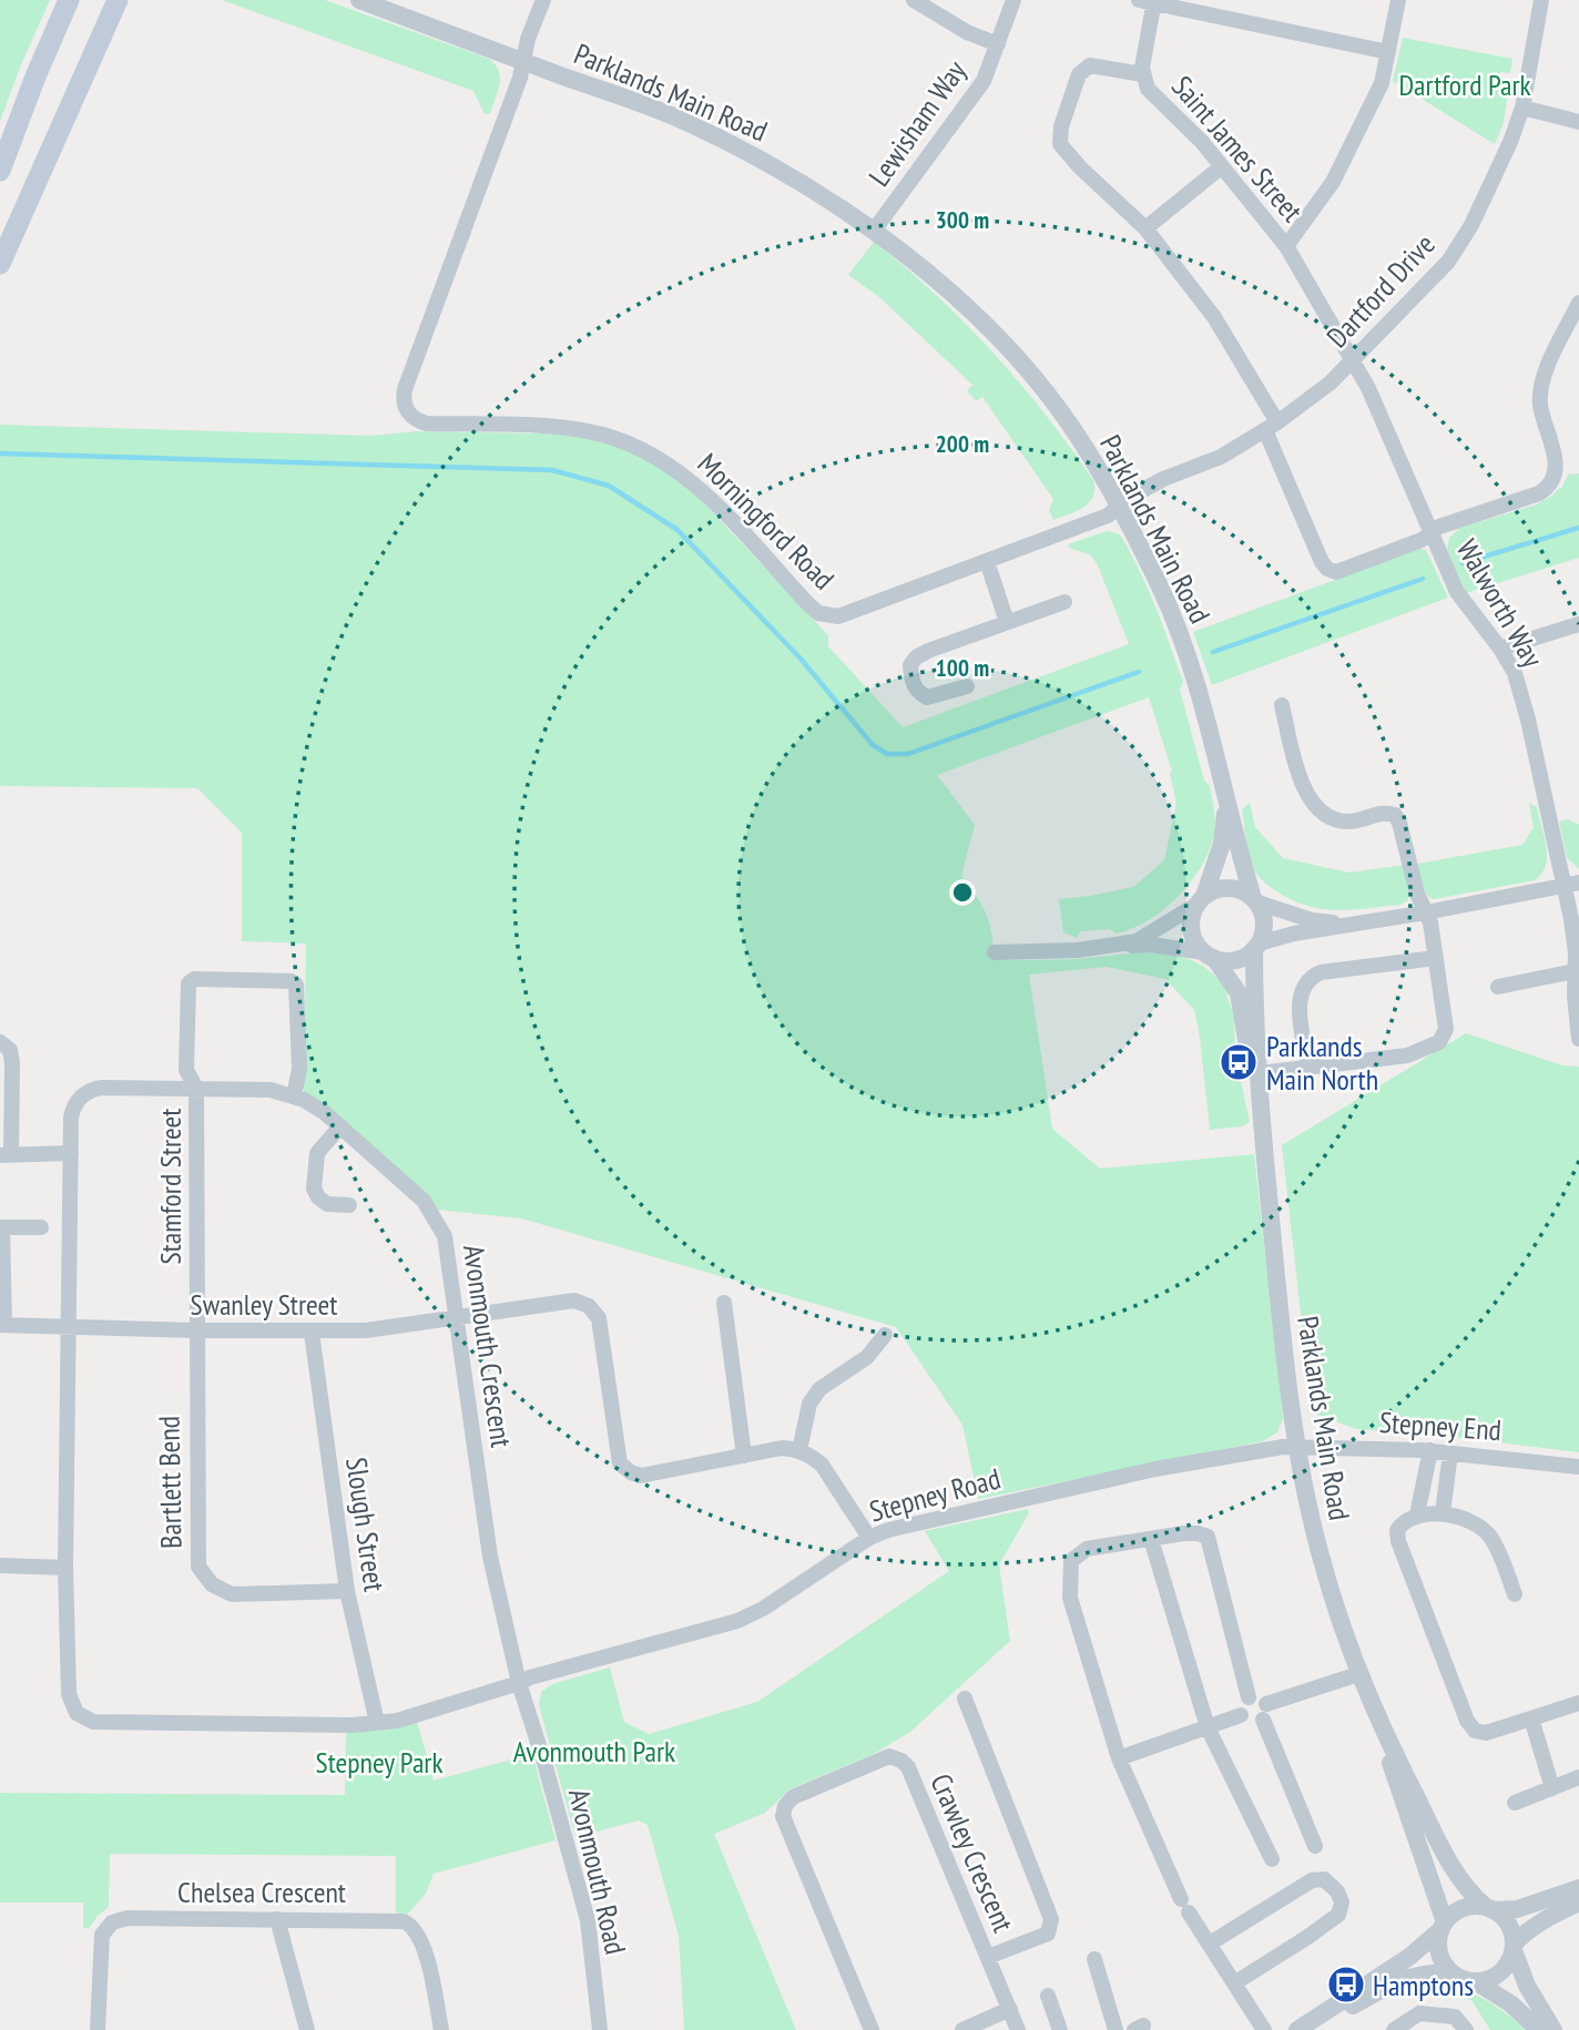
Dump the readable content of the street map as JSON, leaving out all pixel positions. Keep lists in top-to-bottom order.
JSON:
{
  "streets": {
    "street": [
      "Parklands Main Road",
      "Lewisham Way",
      "Saint James Street",
      "Dartford Drive",
      "Morningford Road",
      "Walworth Way",
      "Stamford Street",
      "Swanley Street",
      "Avonmouth Crescent",
      "Stepney End",
      "Bartlett Bend",
      "Stepney Road",
      "Slough Street",
      "Crawley Crescent",
      "Avonmouth Road",
      "Chelsea Crescent"
    ]
  },
  "crossings": [
    ["Parklands Main Road", "Lewisham Way"],
    ["Parklands Main Road", "Dartford Drive"],
    ["Parklands Main Road", "Morningford Road"],
    ["Parklands Main Road", "Stepney End"],
    ["Parklands Main Road", "Stepney Road"],
    ["Saint James Street", "Dartford Drive"],
    ["Saint James Street", "Walworth Way"],
    ["Dartford Drive", "Morningford Road"],
    ["Dartford Drive", "Walworth Way"],
    ["Stamford Street", "Swanley Street"],
    ["Stamford Street", "Avonmouth Crescent"],
    ["Stamford Street", "Bartlett Bend"],
    ["Swanley Street", "Avonmouth Crescent"],
    ["Swanley Street", "Bartlett Bend"],
    ["Swanley Street", "Slough Street"],
    ["Avonmouth Crescent", "Stepney Road"],
    ["Avonmouth Crescent", "Slough Street"],
    ["Avonmouth Crescent", "Avonmouth Road"],
    ["Stepney End", "Stepney Road"],
    ["Bartlett Bend", "Slough Street"],
    ["Stepney Road", "Avonmouth Road"]
  ],
  "parks": ["Dartford Park", "Avonmouth Park", "Stepney Park"],
  "places": {
    "bus stop": ["Parklands Main North", "Hamptons"]
  },
  "rings": ["300 m", "200 m", "100 m"]
}
